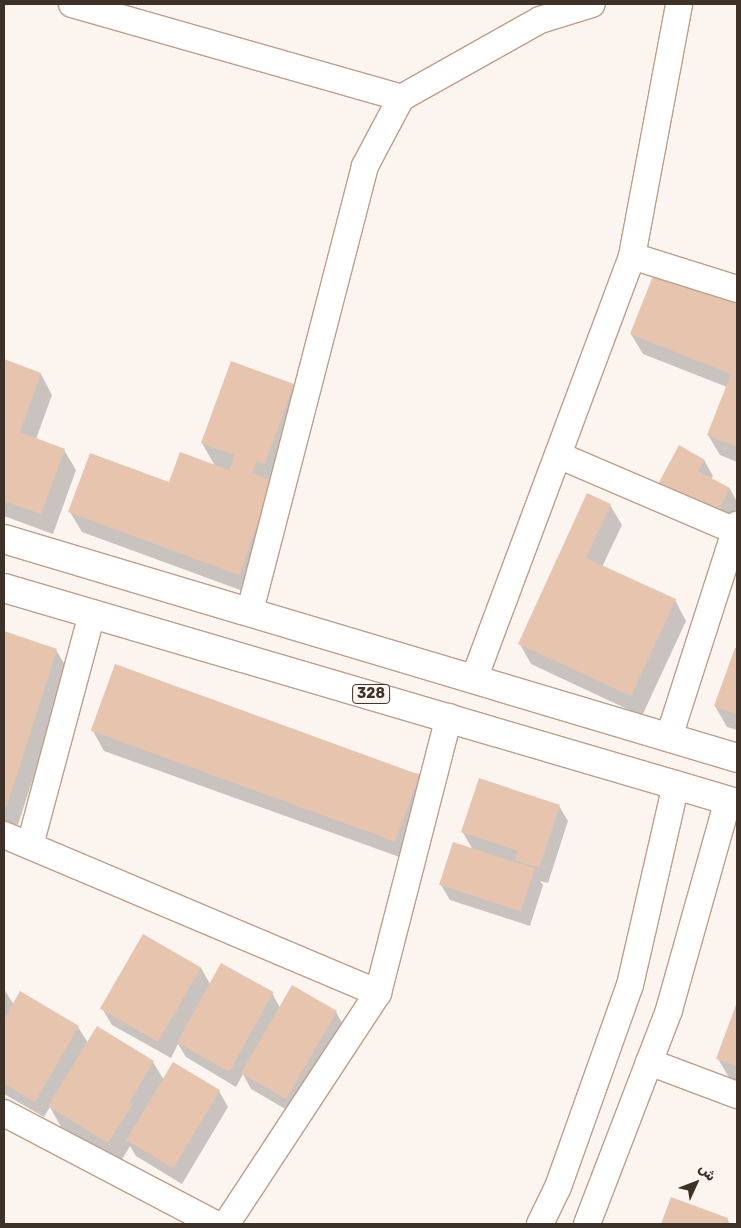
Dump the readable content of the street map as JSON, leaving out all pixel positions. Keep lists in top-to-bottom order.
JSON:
{
  "streets": {
    "main road": ["328"]
  },
  "north": "top right"
}
